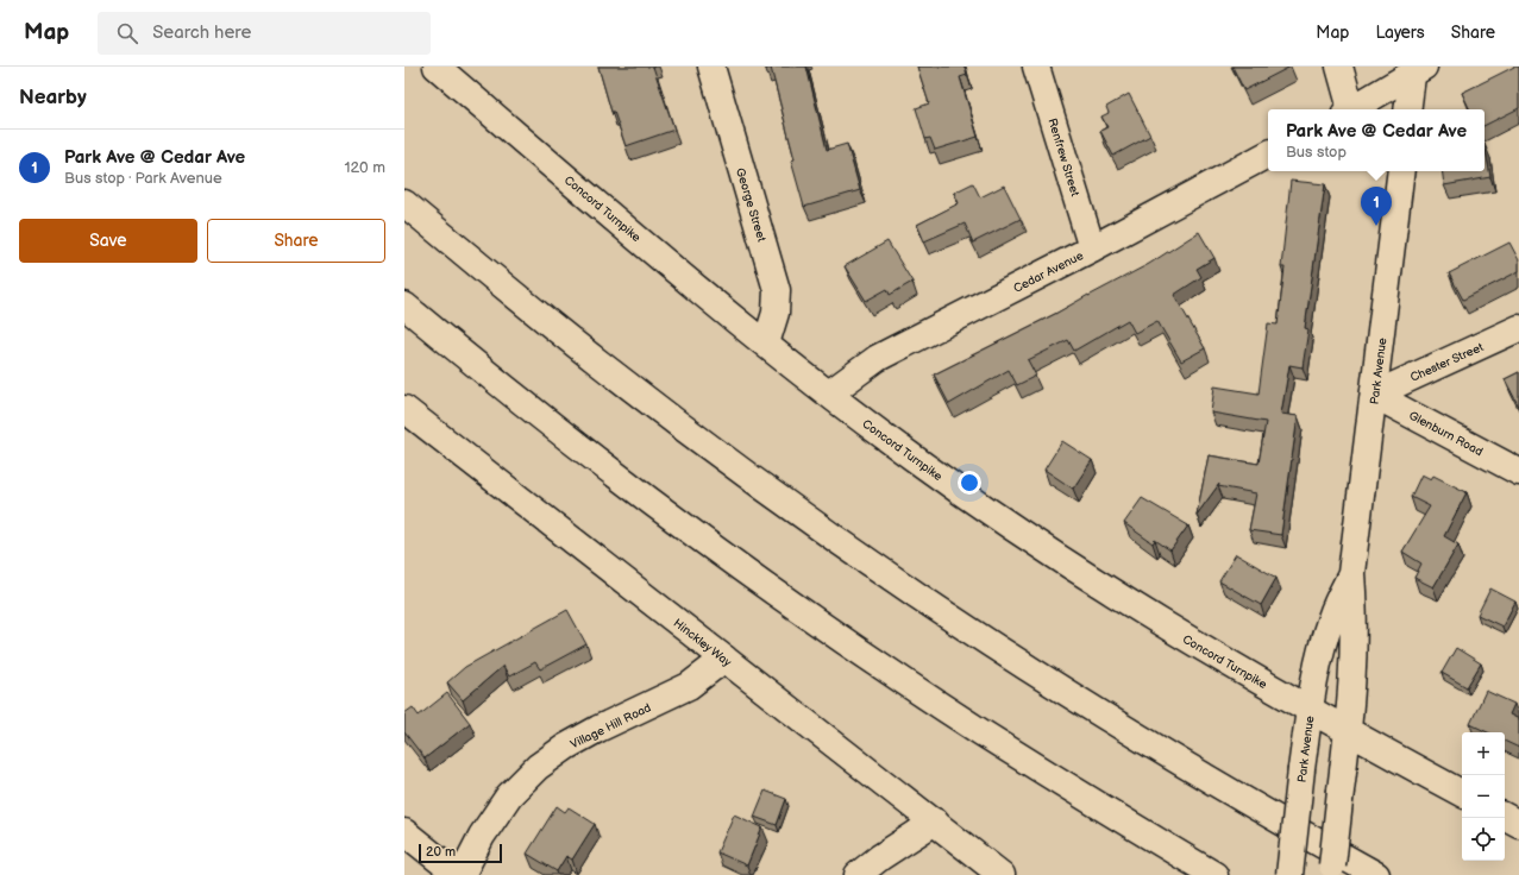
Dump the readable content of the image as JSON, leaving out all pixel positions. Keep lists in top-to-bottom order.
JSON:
{
  "streets": {
    "main road": [
      "Renfrew Street",
      "George Street",
      "Concord Turnpike",
      "Cedar Avenue",
      "Chester Street",
      "Park Avenue",
      "Glenburn Road",
      "Hinckley Way",
      "Village Hill Road"
    ]
  },
  "crossings": [
    ["Renfrew Street", "Cedar Avenue"],
    ["George Street", "Concord Turnpike"],
    ["Concord Turnpike", "Cedar Avenue"],
    ["Concord Turnpike", "Park Avenue"],
    ["Chester Street", "Park Avenue"],
    ["Chester Street", "Glenburn Road"],
    ["Park Avenue", "Glenburn Road"],
    ["Hinckley Way", "Village Hill Road"]
  ],
  "scale_bar": "20 m",
  "page": {
    "header": "Map",
    "search": "Search here",
    "nav": ["Map", "Layers", "Share"],
    "heading": "Nearby",
    "popup": ["Park Ave @ Cedar Ave", "Bus stop"],
    "list": [
      {
        "mark": "1",
        "name": "Park Ave @ Cedar Ave",
        "note": "Bus stop · Park Avenue",
        "value": "120 m"
      }
    ],
    "pins": "1",
    "buttons": ["Save", "Share"],
    "map_buttons": ["+", "−"],
    "scale": "20 m"
  }
}
